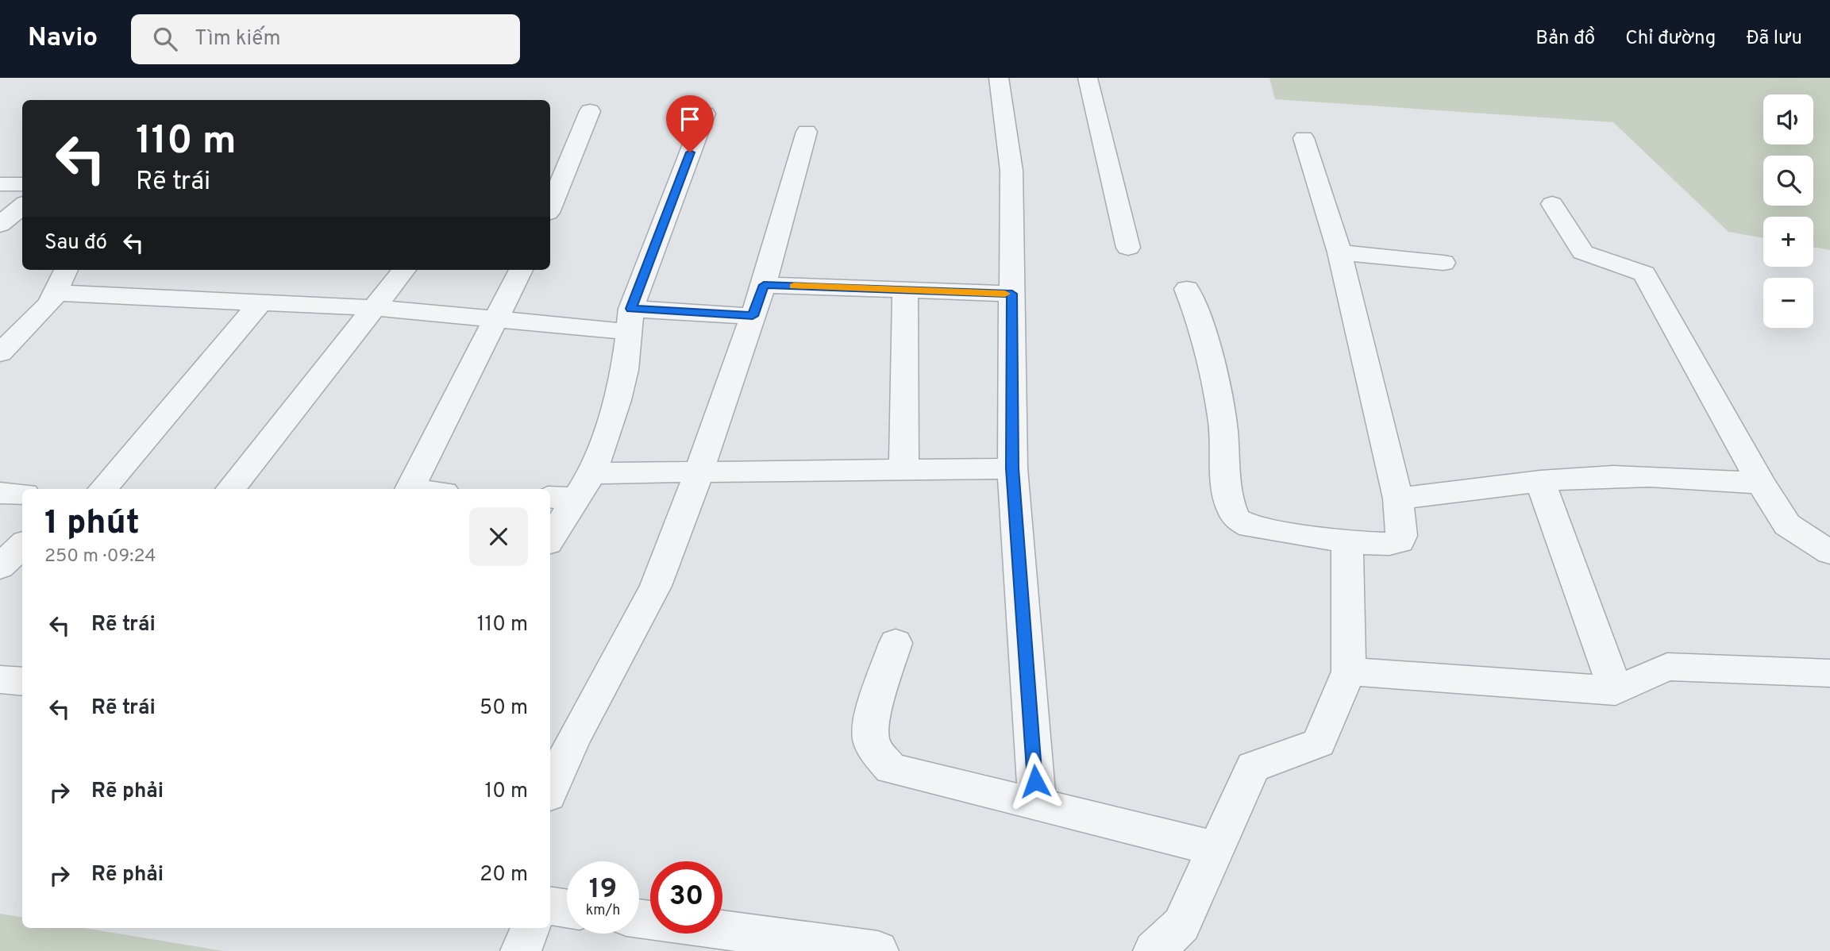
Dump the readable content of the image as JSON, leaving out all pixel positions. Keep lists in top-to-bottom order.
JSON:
{
  "page": {
    "header": "Navio",
    "search": "Tìm kiếm",
    "nav": ["Bản đồ", "Chỉ đường", "Đã lưu"],
    "map_buttons": ["+", "−"],
    "turn": ["110 m", "Rẽ trái"],
    "then": "Sau đó",
    "heading": ["1 phút", "250 m · 09:24"],
    "list": [
      {
        "name": "Rẽ trái",
        "value": "110 m"
      },
      {
        "name": "Rẽ trái",
        "value": "50 m"
      },
      {
        "name": "Rẽ phải",
        "value": "10 m"
      },
      {
        "name": "Rẽ phải",
        "value": "20 m"
      }
    ],
    "speed": "19 km/h",
    "limit": "30"
  }
}
